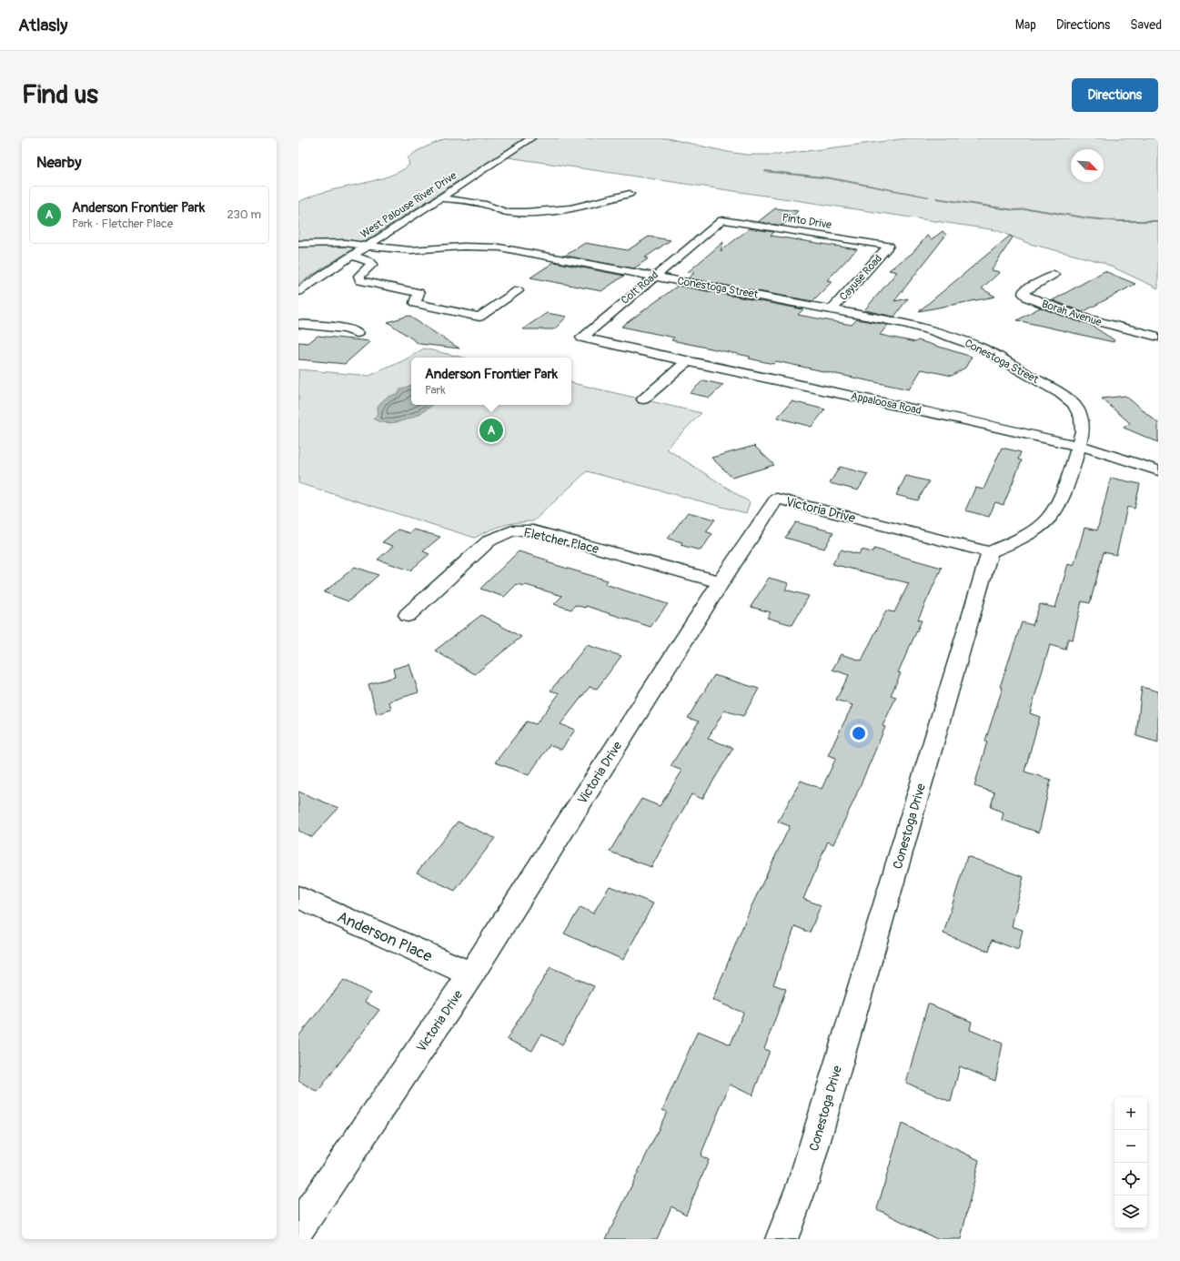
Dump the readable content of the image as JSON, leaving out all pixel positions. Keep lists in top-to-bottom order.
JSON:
{
  "streets": {
    "street": [
      "West Palouse River Drive",
      "Pinto Drive",
      "Cayuse Road",
      "Colt Road",
      "Conestoga Street",
      "Borah Avenue",
      "Appaloosa Road",
      "Victoria Drive",
      "Fletcher Place",
      "Conestoga Drive",
      "Anderson Place"
    ]
  },
  "crossings": [
    ["West Palouse River Drive", "Conestoga Street"],
    ["Pinto Drive", "Cayuse Road"],
    ["Pinto Drive", "Colt Road"],
    ["Cayuse Road", "Conestoga Street"],
    ["Colt Road", "Conestoga Street"],
    ["Colt Road", "Appaloosa Road"],
    ["Conestoga Street", "Appaloosa Road"],
    ["Victoria Drive", "Fletcher Place"],
    ["Victoria Drive", "Conestoga Drive"],
    ["Victoria Drive", "Anderson Place"]
  ],
  "north": "bottom right",
  "page": {
    "header": "Atlasly",
    "nav": ["Map", "Directions", "Saved"],
    "buttons": "Directions",
    "title": "Find us",
    "heading": "Nearby",
    "list": [
      {
        "mark": "A",
        "name": "Anderson Frontier Park",
        "note": "Park · Fletcher Place",
        "value": "230 m"
      }
    ],
    "popup": ["Anderson Frontier Park", "Park"],
    "pins": "A",
    "map_buttons": ["+", "−"]
  }
}
